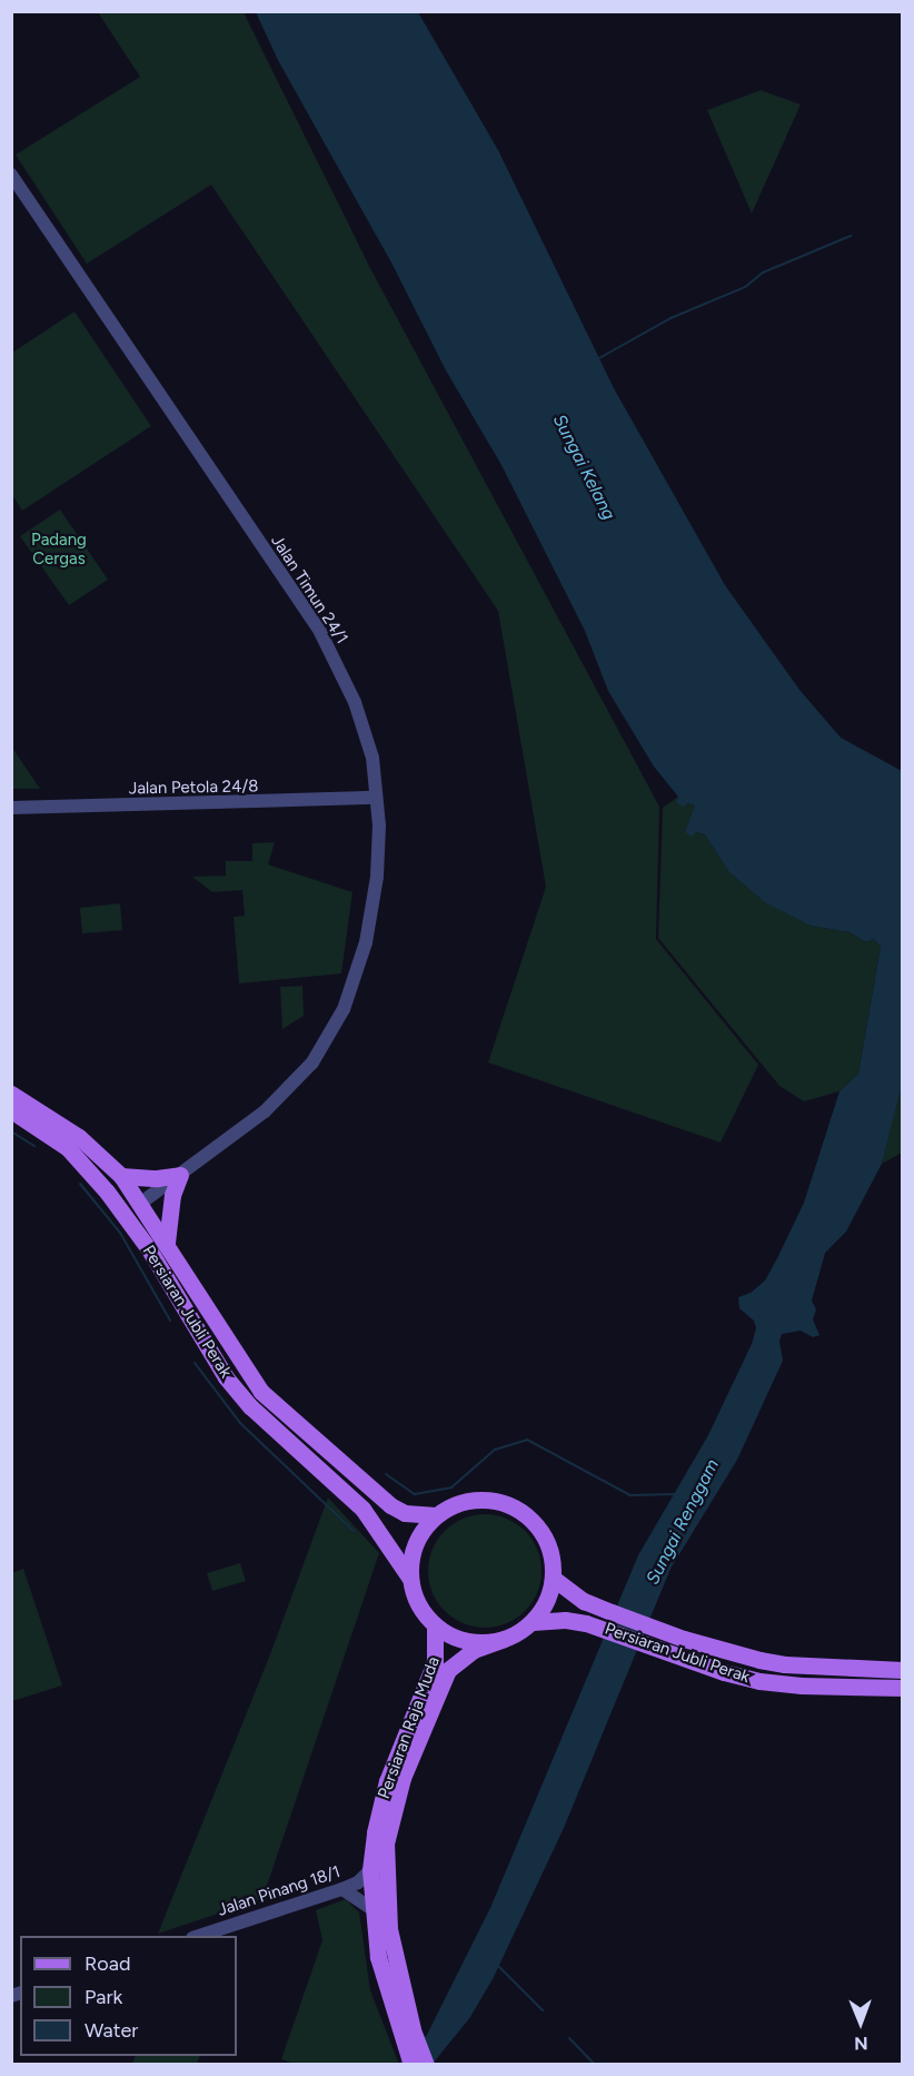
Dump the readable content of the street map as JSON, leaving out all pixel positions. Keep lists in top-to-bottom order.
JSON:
{
  "streets": {
    "main road": ["Persiaran Jubli Perak", "Persiaran Raja Muda"],
    "street": ["Jalan Timun 24/1", "Jalan Petola 24/8", "Jalan Pinang 18/1"]
  },
  "crossings": [
    ["Jalan Timun 24/1", "Jalan Petola 24/8"],
    ["Jalan Timun 24/1", "Persiaran Jubli Perak"],
    ["Persiaran Jubli Perak", "Persiaran Raja Muda"],
    ["Persiaran Raja Muda", "Jalan Pinang 18/1"]
  ],
  "water": ["Sungai Kelang", "Sungai Renggam"],
  "parks": ["Padang Cergas"],
  "legend": ["Road", "Park", "Water"],
  "north": "bottom"
}
